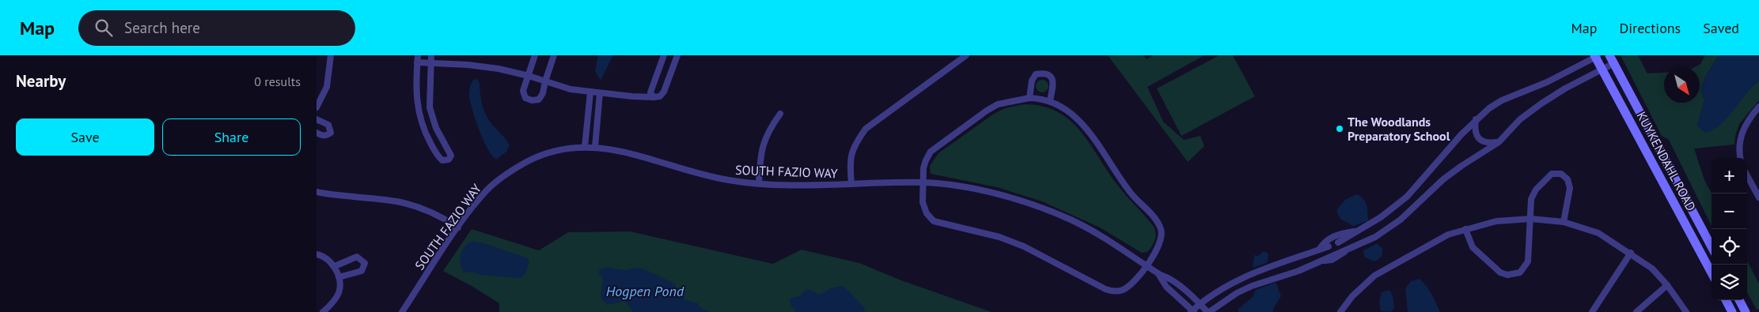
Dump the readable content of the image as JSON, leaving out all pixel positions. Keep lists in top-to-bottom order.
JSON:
{
  "streets": {
    "main road": ["KUYKENDAHL ROAD"],
    "street": ["SOUTH FAZIO WAY"]
  },
  "water": ["Hogpen Pond"],
  "places": ["The Woodlands Preparatory School"],
  "north": "bottom right",
  "page": {
    "header": "Map",
    "search": "Search here",
    "nav": ["Map", "Directions", "Saved"],
    "heading": ["Nearby", "0 results"],
    "buttons": ["Save", "Share"],
    "map_buttons": ["+", "−"]
  }
}
